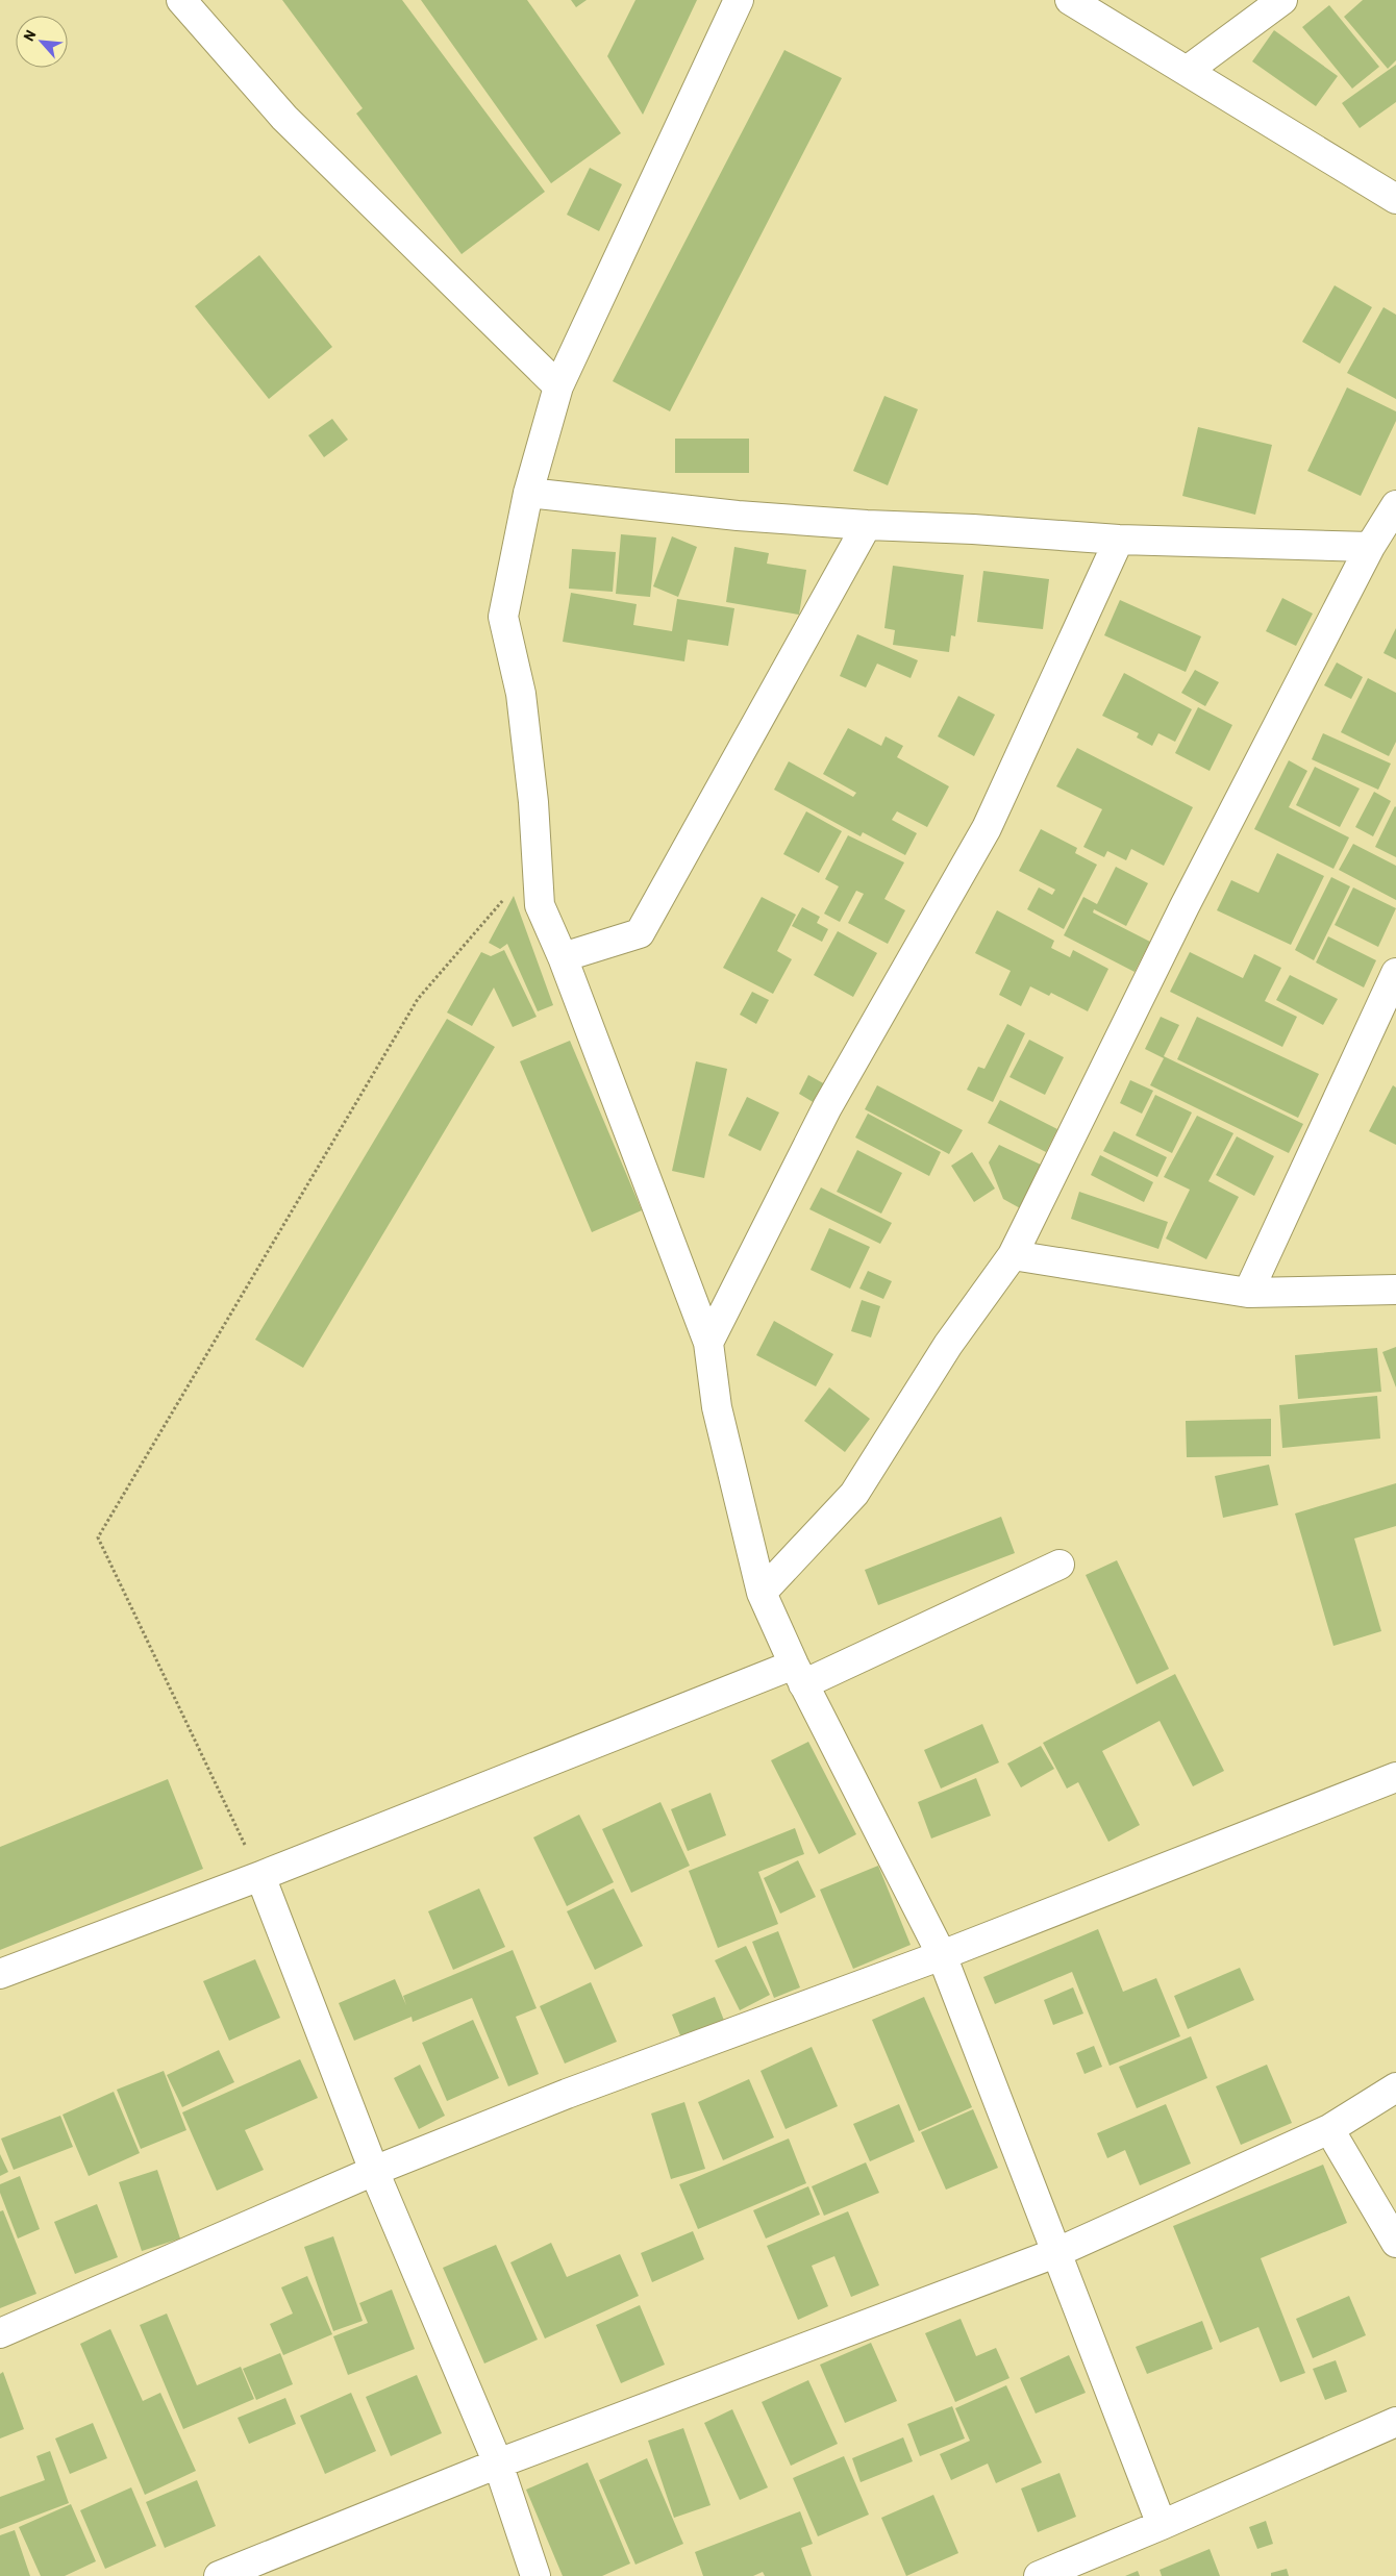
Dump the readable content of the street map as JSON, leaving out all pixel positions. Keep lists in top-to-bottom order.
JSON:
{
  "north": "top left"
}
